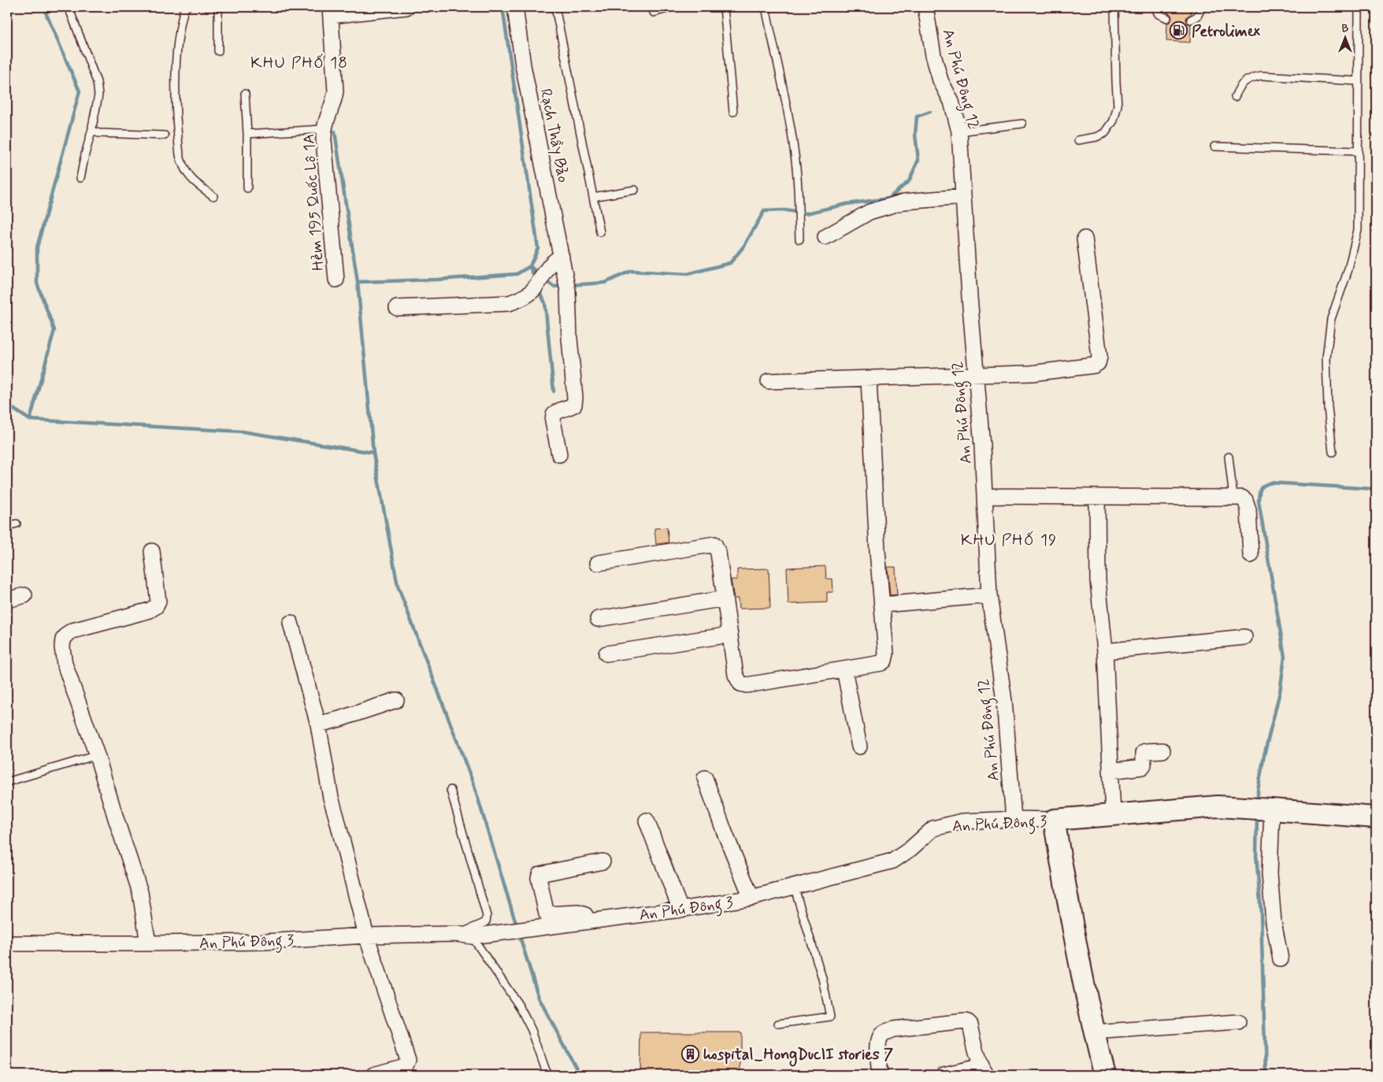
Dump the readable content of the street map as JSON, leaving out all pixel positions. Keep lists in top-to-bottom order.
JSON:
{
  "streets": {
    "street": [
      "An Phú Đông 12",
      "Rạch Thầy Bảo",
      "Hẻm 195 Quốc Lộ 1A",
      "An Phú Đông 3"
    ]
  },
  "crossings": [
    ["An Phú Đông 12", "An Phú Đông 3"]
  ],
  "districts": ["KHU PHỐ 18", "KHU PHỐ 19"],
  "places": {
    "fuel station": ["Petrolimex"],
    "building": ["hospital_HongDucII stories 7"]
  },
  "north": "top"
}
